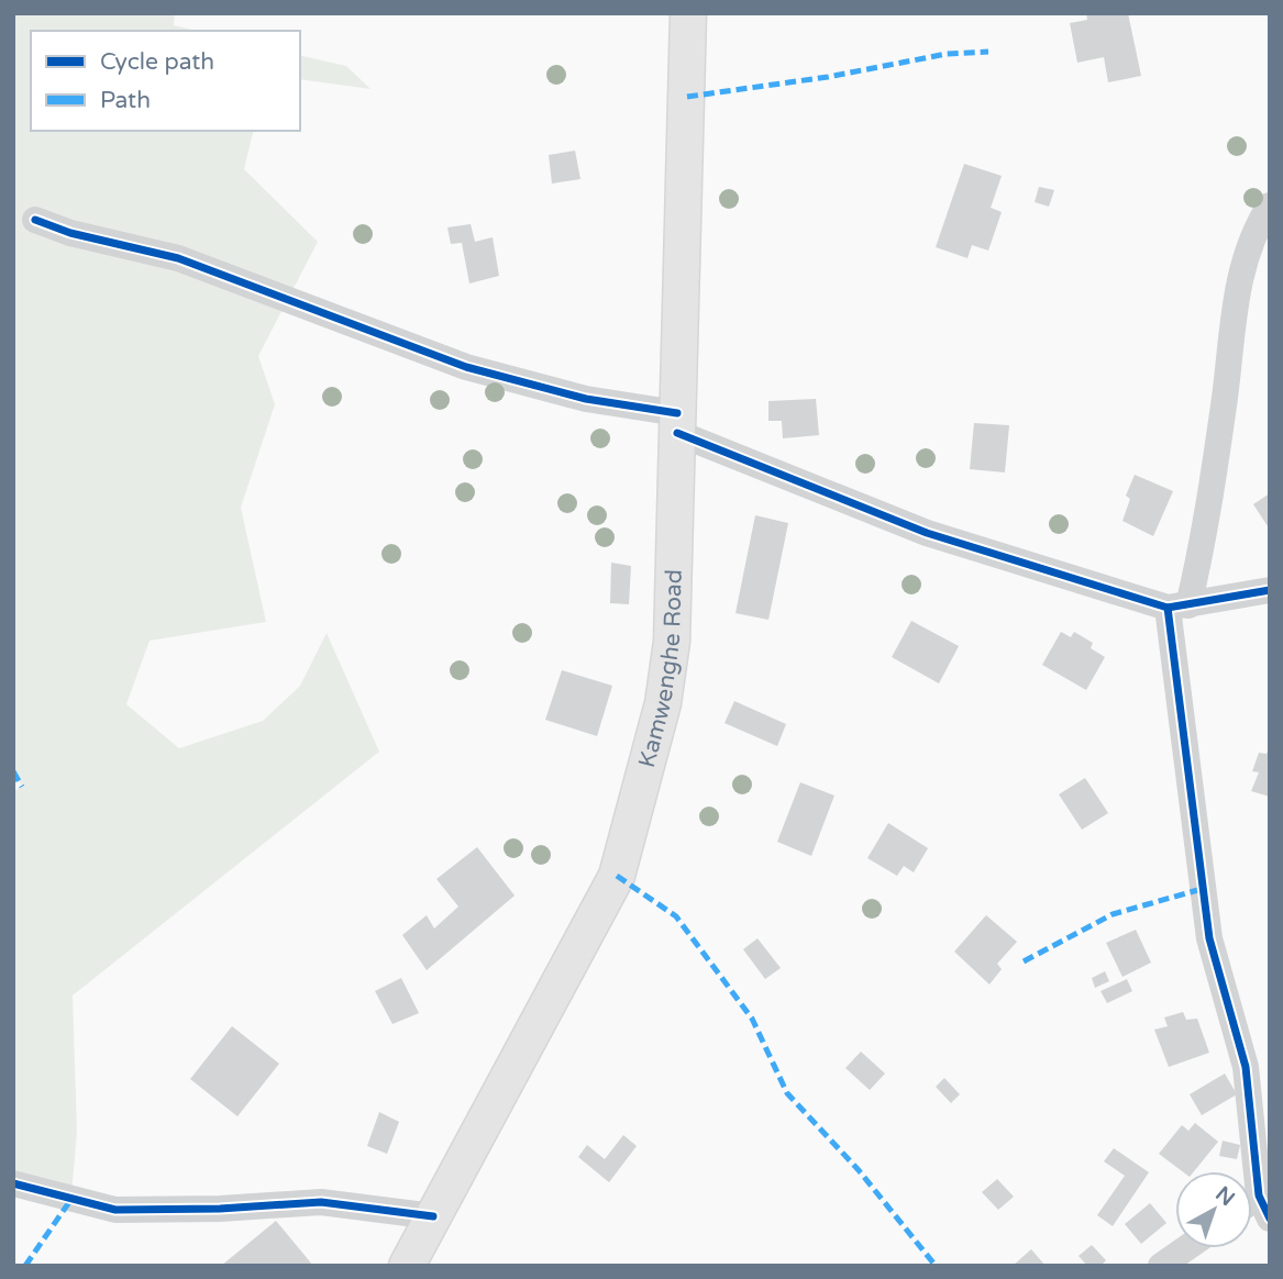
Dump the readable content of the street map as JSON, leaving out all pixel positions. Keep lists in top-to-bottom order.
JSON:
{
  "streets": {
    "main road": ["Kamwenghe Road"]
  },
  "legend": ["Cycle path", "Path"],
  "north": "top right"
}
